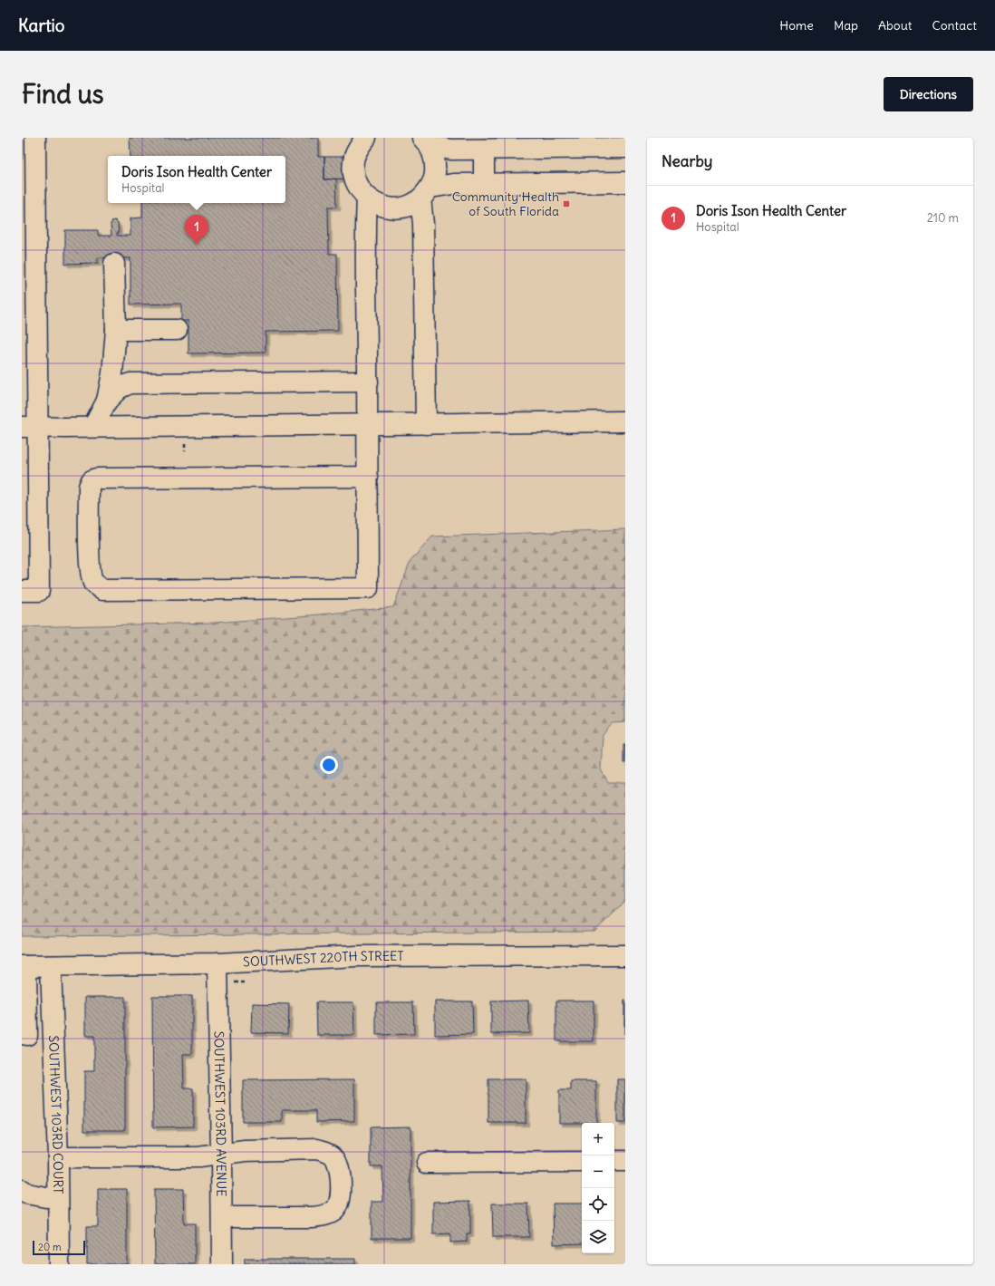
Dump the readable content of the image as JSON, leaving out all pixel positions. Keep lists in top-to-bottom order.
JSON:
{
  "streets": {
    "street": ["SOUTHWEST 220TH STREET", "SOUTHWEST 103RD AVENUE", "SOUTHWEST 103RD COURT"]
  },
  "crossings": [
    ["SOUTHWEST 220TH STREET", "SOUTHWEST 103RD AVENUE"],
    ["SOUTHWEST 220TH STREET", "SOUTHWEST 103RD COURT"]
  ],
  "places": {
    "transit": ["Community Health of South Florida"]
  },
  "scale_bar": "20 m",
  "page": {
    "header": "Kartio",
    "nav": [
      "Home",
      "Map",
      "About",
      "Contact"
    ],
    "buttons": "Directions",
    "title": "Find us",
    "heading": "Nearby",
    "popup": ["Doris Ison Health Center", "Hospital"],
    "list": [
      {
        "mark": "1",
        "name": "Doris Ison Health Center",
        "note": "Hospital",
        "value": "210 m"
      }
    ],
    "pins": "1",
    "map_buttons": ["+", "−"],
    "scale": "20 m"
  }
}
